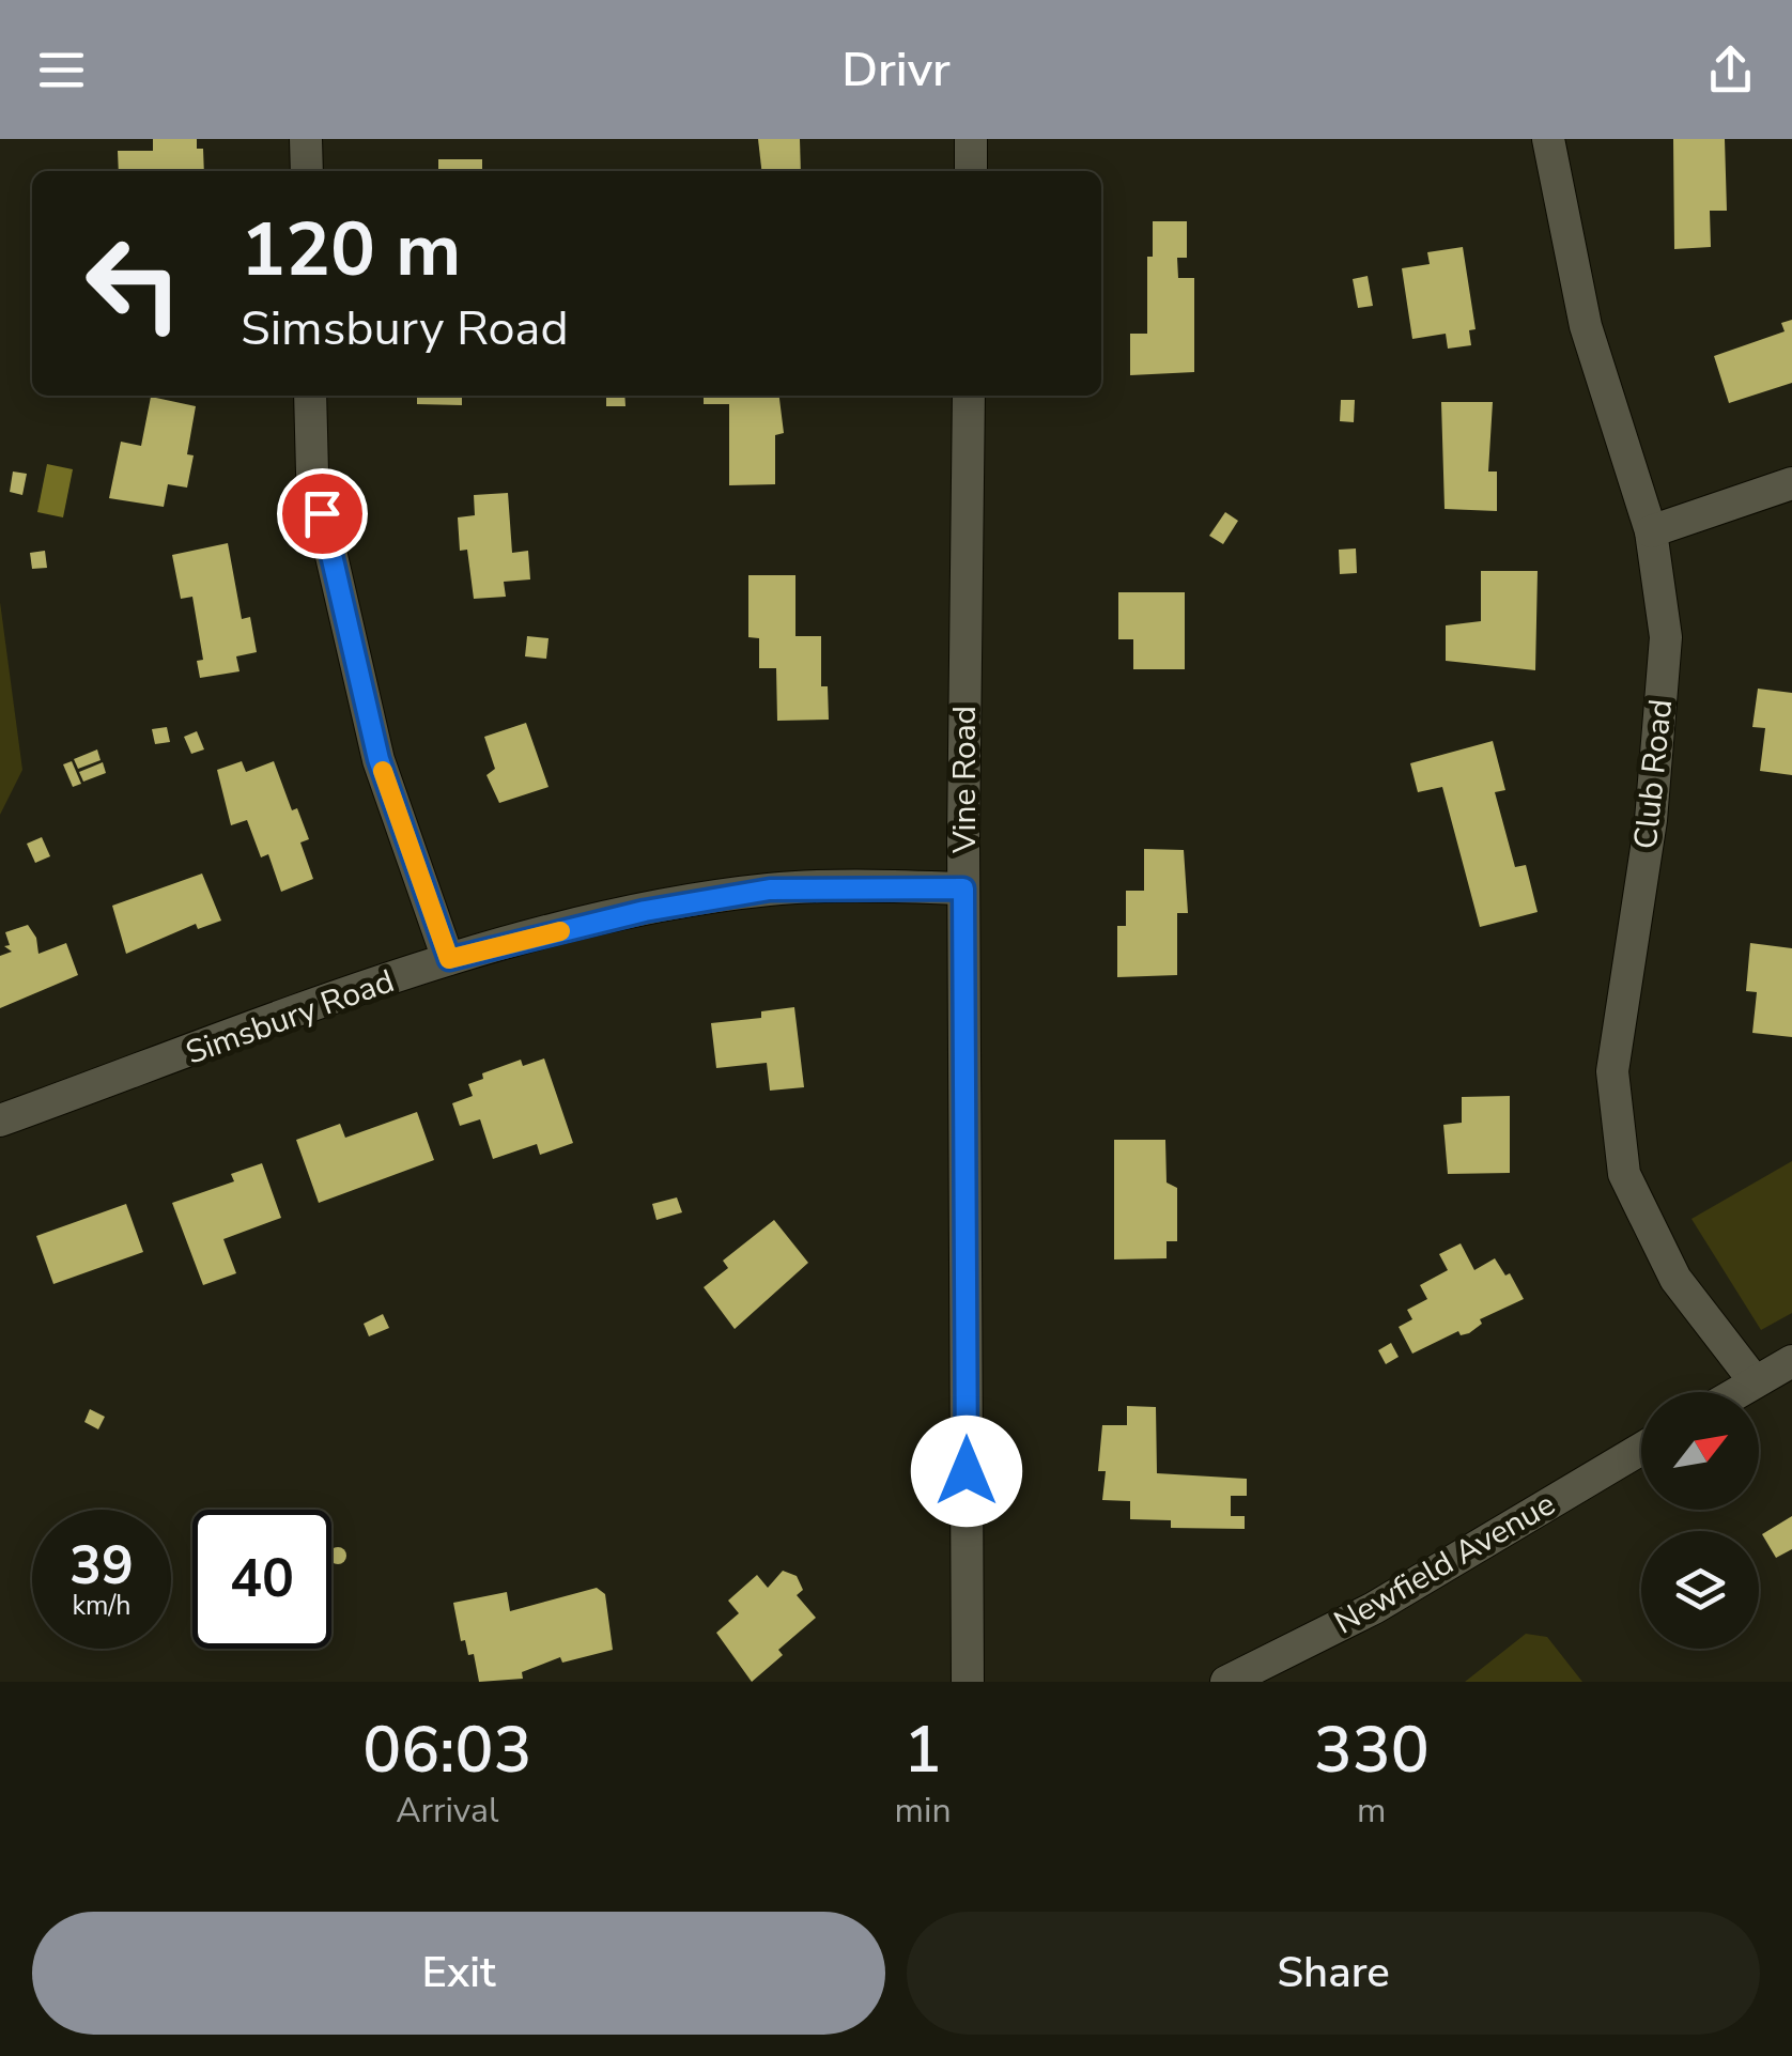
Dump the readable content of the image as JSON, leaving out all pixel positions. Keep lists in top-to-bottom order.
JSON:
{
  "streets": {
    "street": [
      "Club Road",
      "Vine Road",
      "Simsbury Road",
      "Newfield Avenue"
    ]
  },
  "crossings": [
    ["Vine Road", "Simsbury Road"]
  ],
  "north": "top right",
  "page": {
    "header": "Drivr",
    "turn": ["120 m", "Simsbury Road"],
    "speed": "39 km/h",
    "limit": "40",
    "eta": [
      "06:03",
      "Arrival",
      "1",
      "min",
      "330",
      "m"
    ],
    "buttons": ["Exit", "Share"]
  }
}
